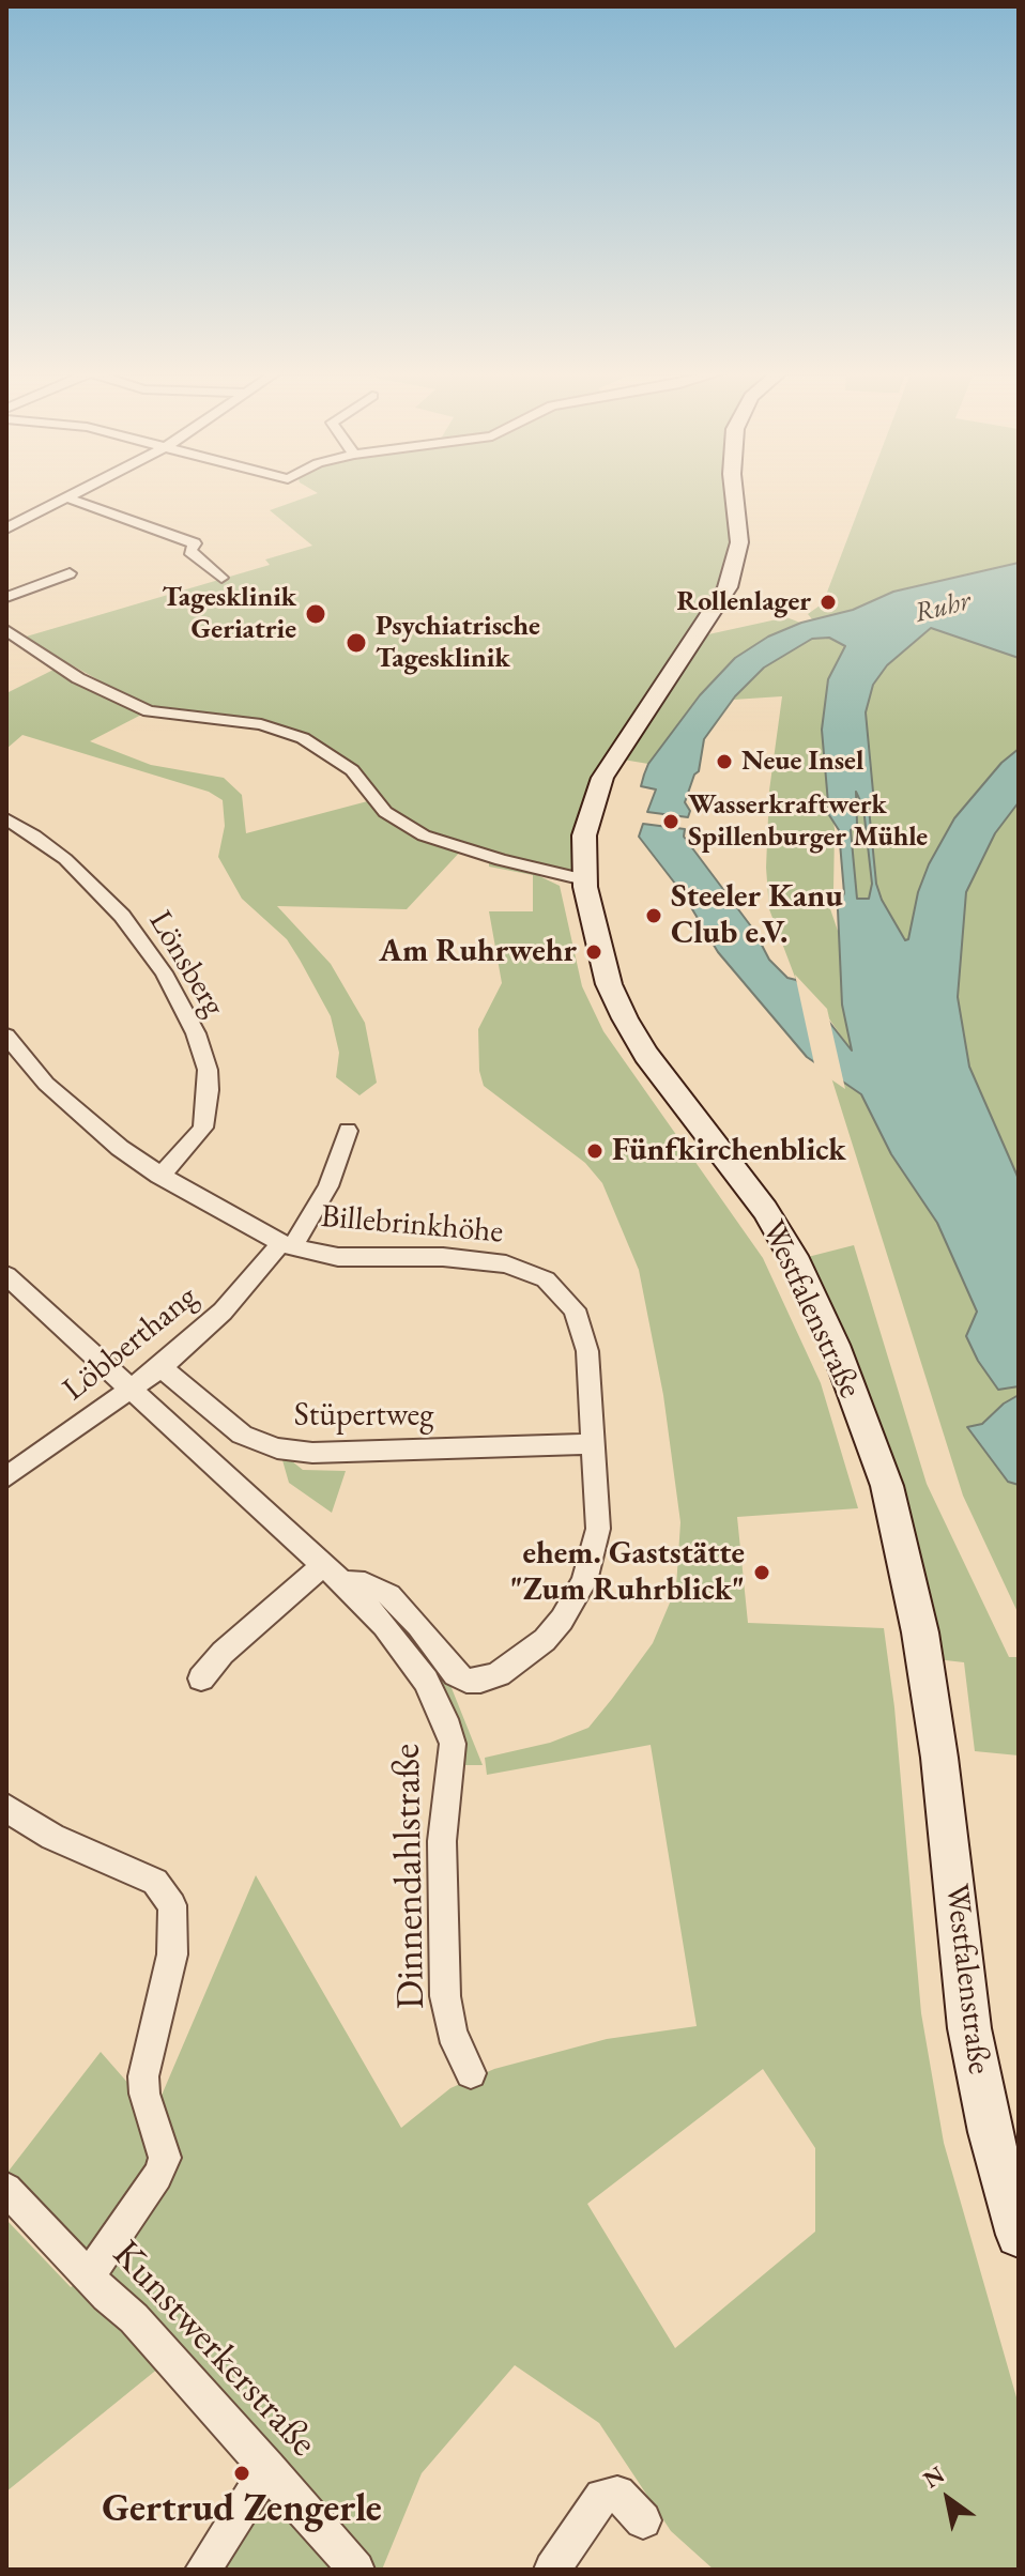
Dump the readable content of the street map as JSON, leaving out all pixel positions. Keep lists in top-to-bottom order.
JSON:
{
  "streets": {
    "main road": ["Westfalenstraße"],
    "street": [
      "Lönsberg",
      "Billebrinkhöhe",
      "Löbberthang",
      "Stüpertweg",
      "Dinnendahlstraße",
      "Kunstwerkerstraße"
    ]
  },
  "crossings": [
    ["Lönsberg", "Billebrinkhöhe"],
    ["Billebrinkhöhe", "Löbberthang"],
    ["Billebrinkhöhe", "Stüpertweg"],
    ["Billebrinkhöhe", "Dinnendahlstraße"],
    ["Löbberthang", "Stüpertweg"],
    ["Löbberthang", "Dinnendahlstraße"]
  ],
  "water": ["Ruhr"],
  "places": [
    "Rollenlager",
    "Tagesklinik Geriatrie",
    "Psychiatrische Tagesklinik",
    "Neue Insel",
    "Wasserkraftwerk Spillenburger Mühle",
    "Steeler Kanu Club e.V.",
    "Am Ruhrwehr",
    "Fünfkirchenblick",
    "ehem. Gaststätte \"Zum Ruhrblick\"",
    "Gertrud Zengerle"
  ],
  "north": "top left"
}
